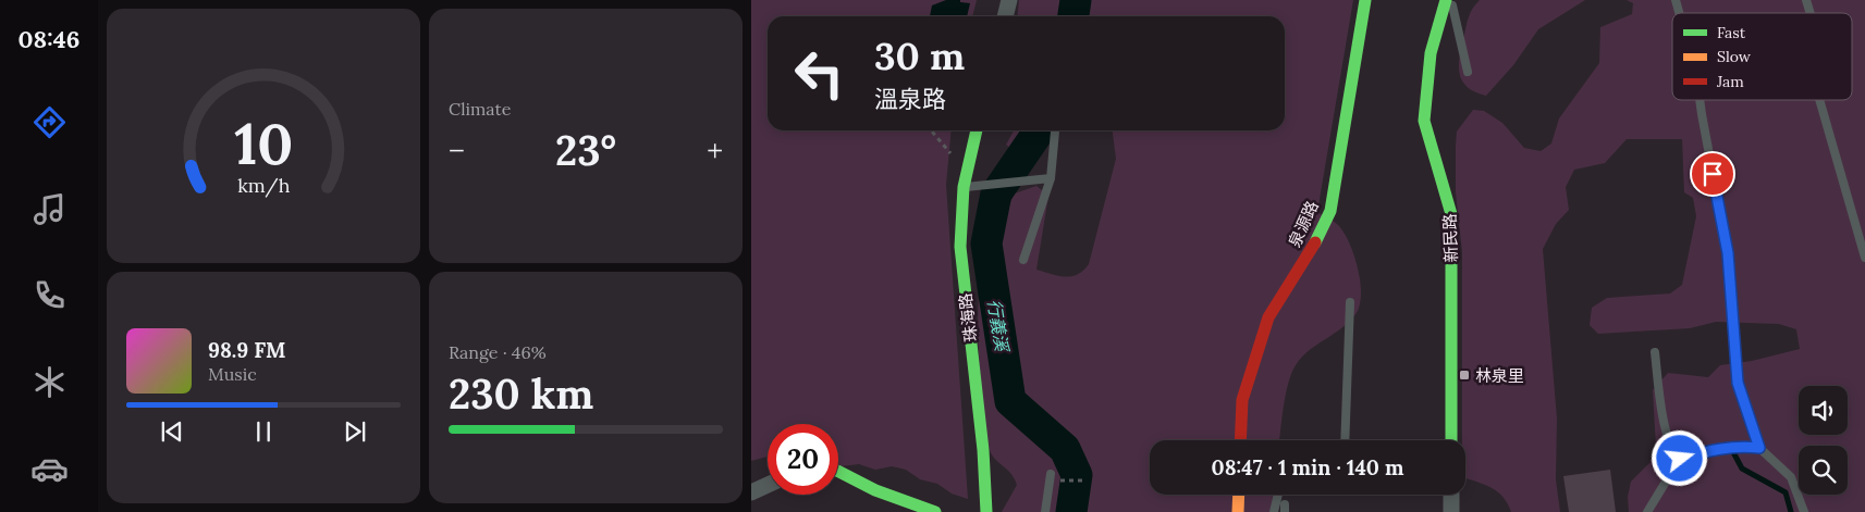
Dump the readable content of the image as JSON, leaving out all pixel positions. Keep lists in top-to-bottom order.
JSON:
{
  "streets": {
    "street": ["泉源路", "新民路", "珠海路"]
  },
  "water": ["行義溪"],
  "places": {
    "transit": ["林泉里"]
  },
  "legend": ["Fast", "Slow", "Jam"],
  "page": {
    "tabs": "08:46",
    "tile": [
      "Climate",
      ["Range · 46%", "230 km"]
    ],
    "turn": ["30 m", "溫泉路"],
    "heat": ["−", "23°", "+"],
    "song": ["98.9 FM", "Music"],
    "limit": "20",
    "trip": "08:47 · 1 min · 140 m",
    "gauge": ["10", "km/h"]
  }
}
